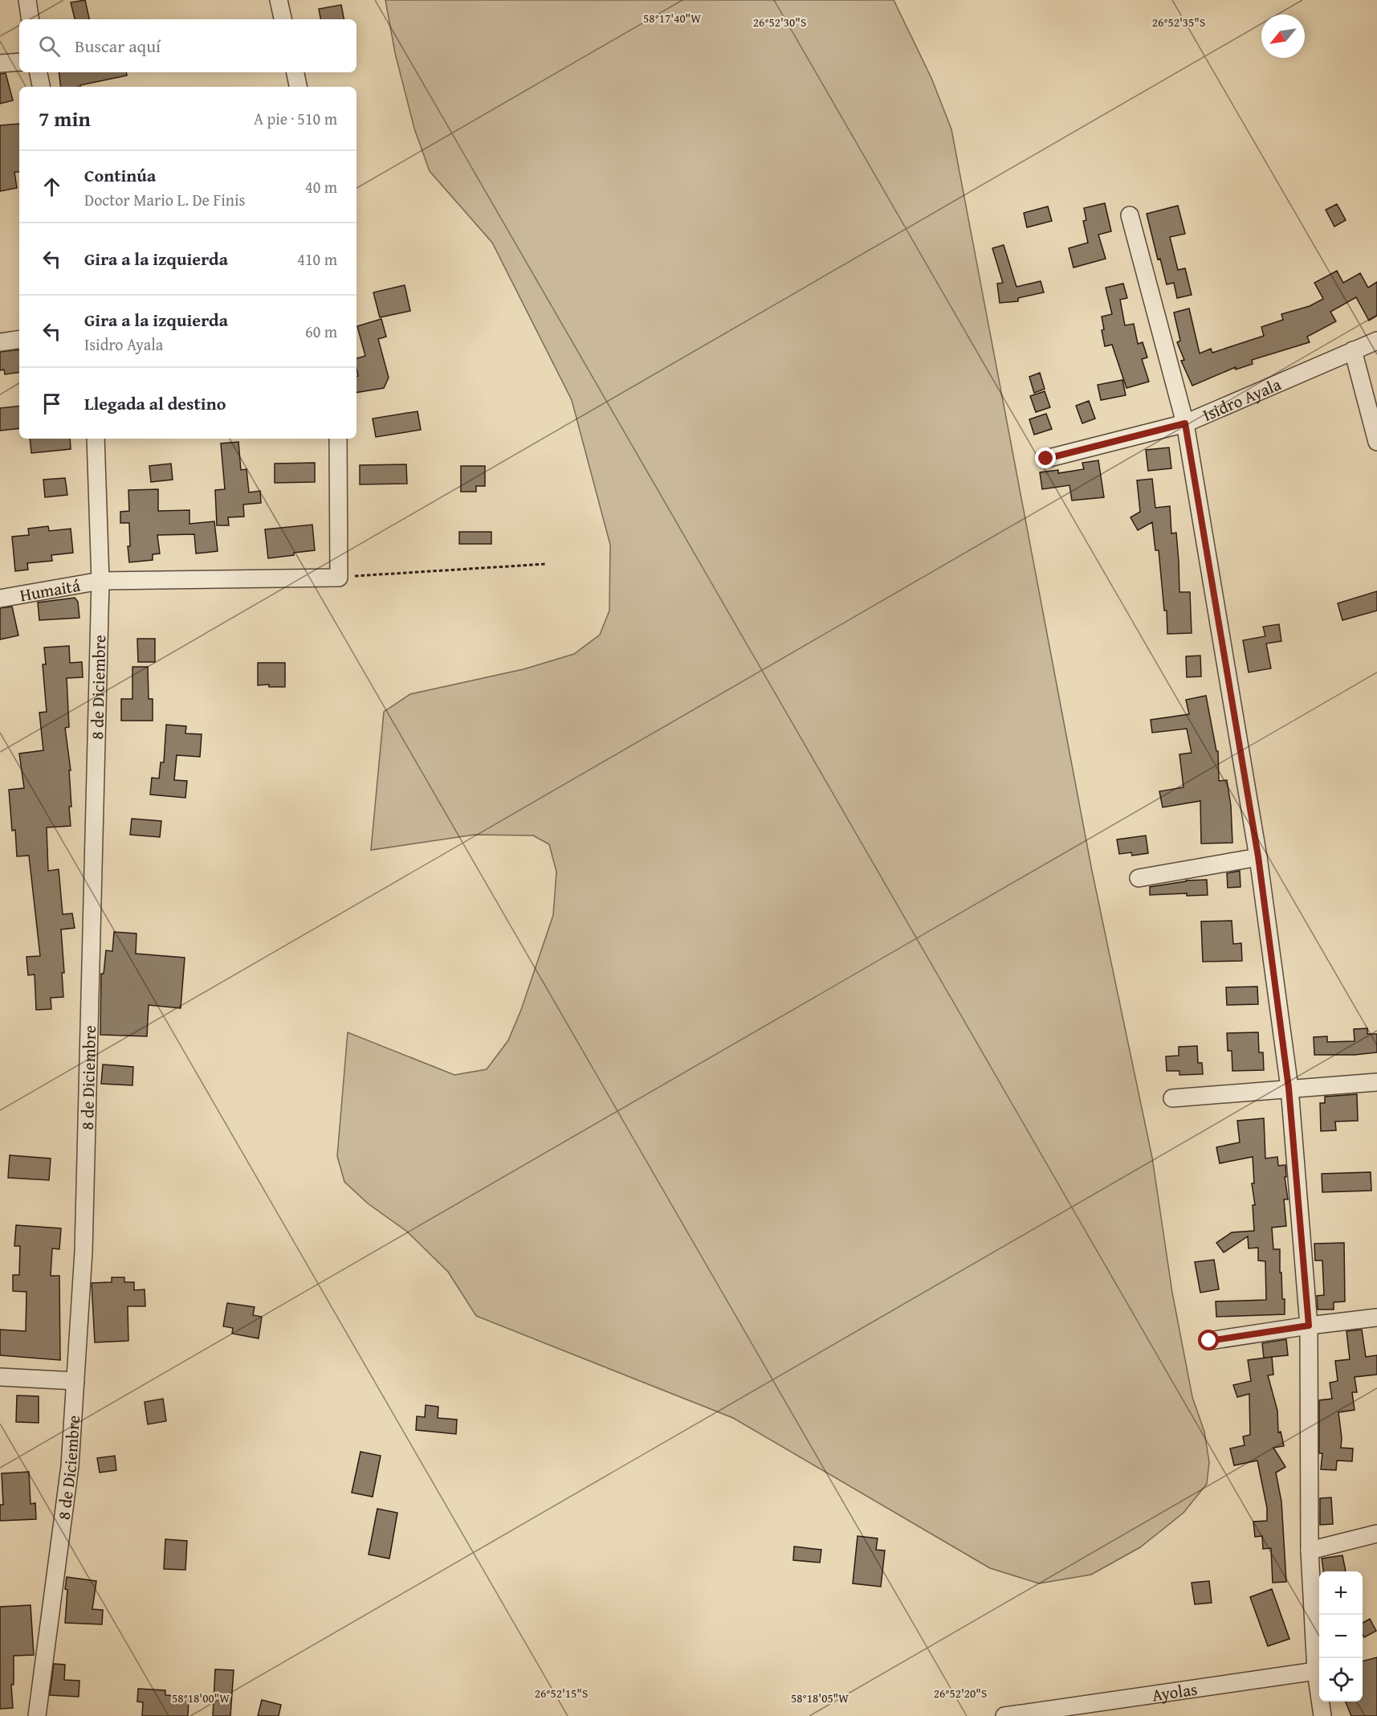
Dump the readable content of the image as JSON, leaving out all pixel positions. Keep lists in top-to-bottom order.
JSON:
{
  "streets": {
    "street": [
      "Isidro Ayala",
      "Humaitá",
      "8 de Diciembre",
      "Ayolas"
    ]
  },
  "crossings": [
    ["Humaitá", "8 de Diciembre"]
  ],
  "north": "bottom left",
  "page": {
    "search": "Buscar aquí",
    "heading": ["7 min", "A pie · 510 m"],
    "list": [
      ["Continúa", "Doctor Mario L. De Finis", "40 m"],
      ["Gira a la izquierda", "410 m"],
      ["Gira a la izquierda", "Isidro Ayala", "60 m"],
      "Llegada al destino"
    ],
    "map_buttons": ["+", "−"]
  },
  "coordinates": [
    "58°17'40\"W",
    "26°52'35\"S",
    "26°52'30\"S",
    "26°52'15\"S",
    "26°52'20\"S",
    "58°18'00\"W",
    "58°18'05\"W"
  ]
}
